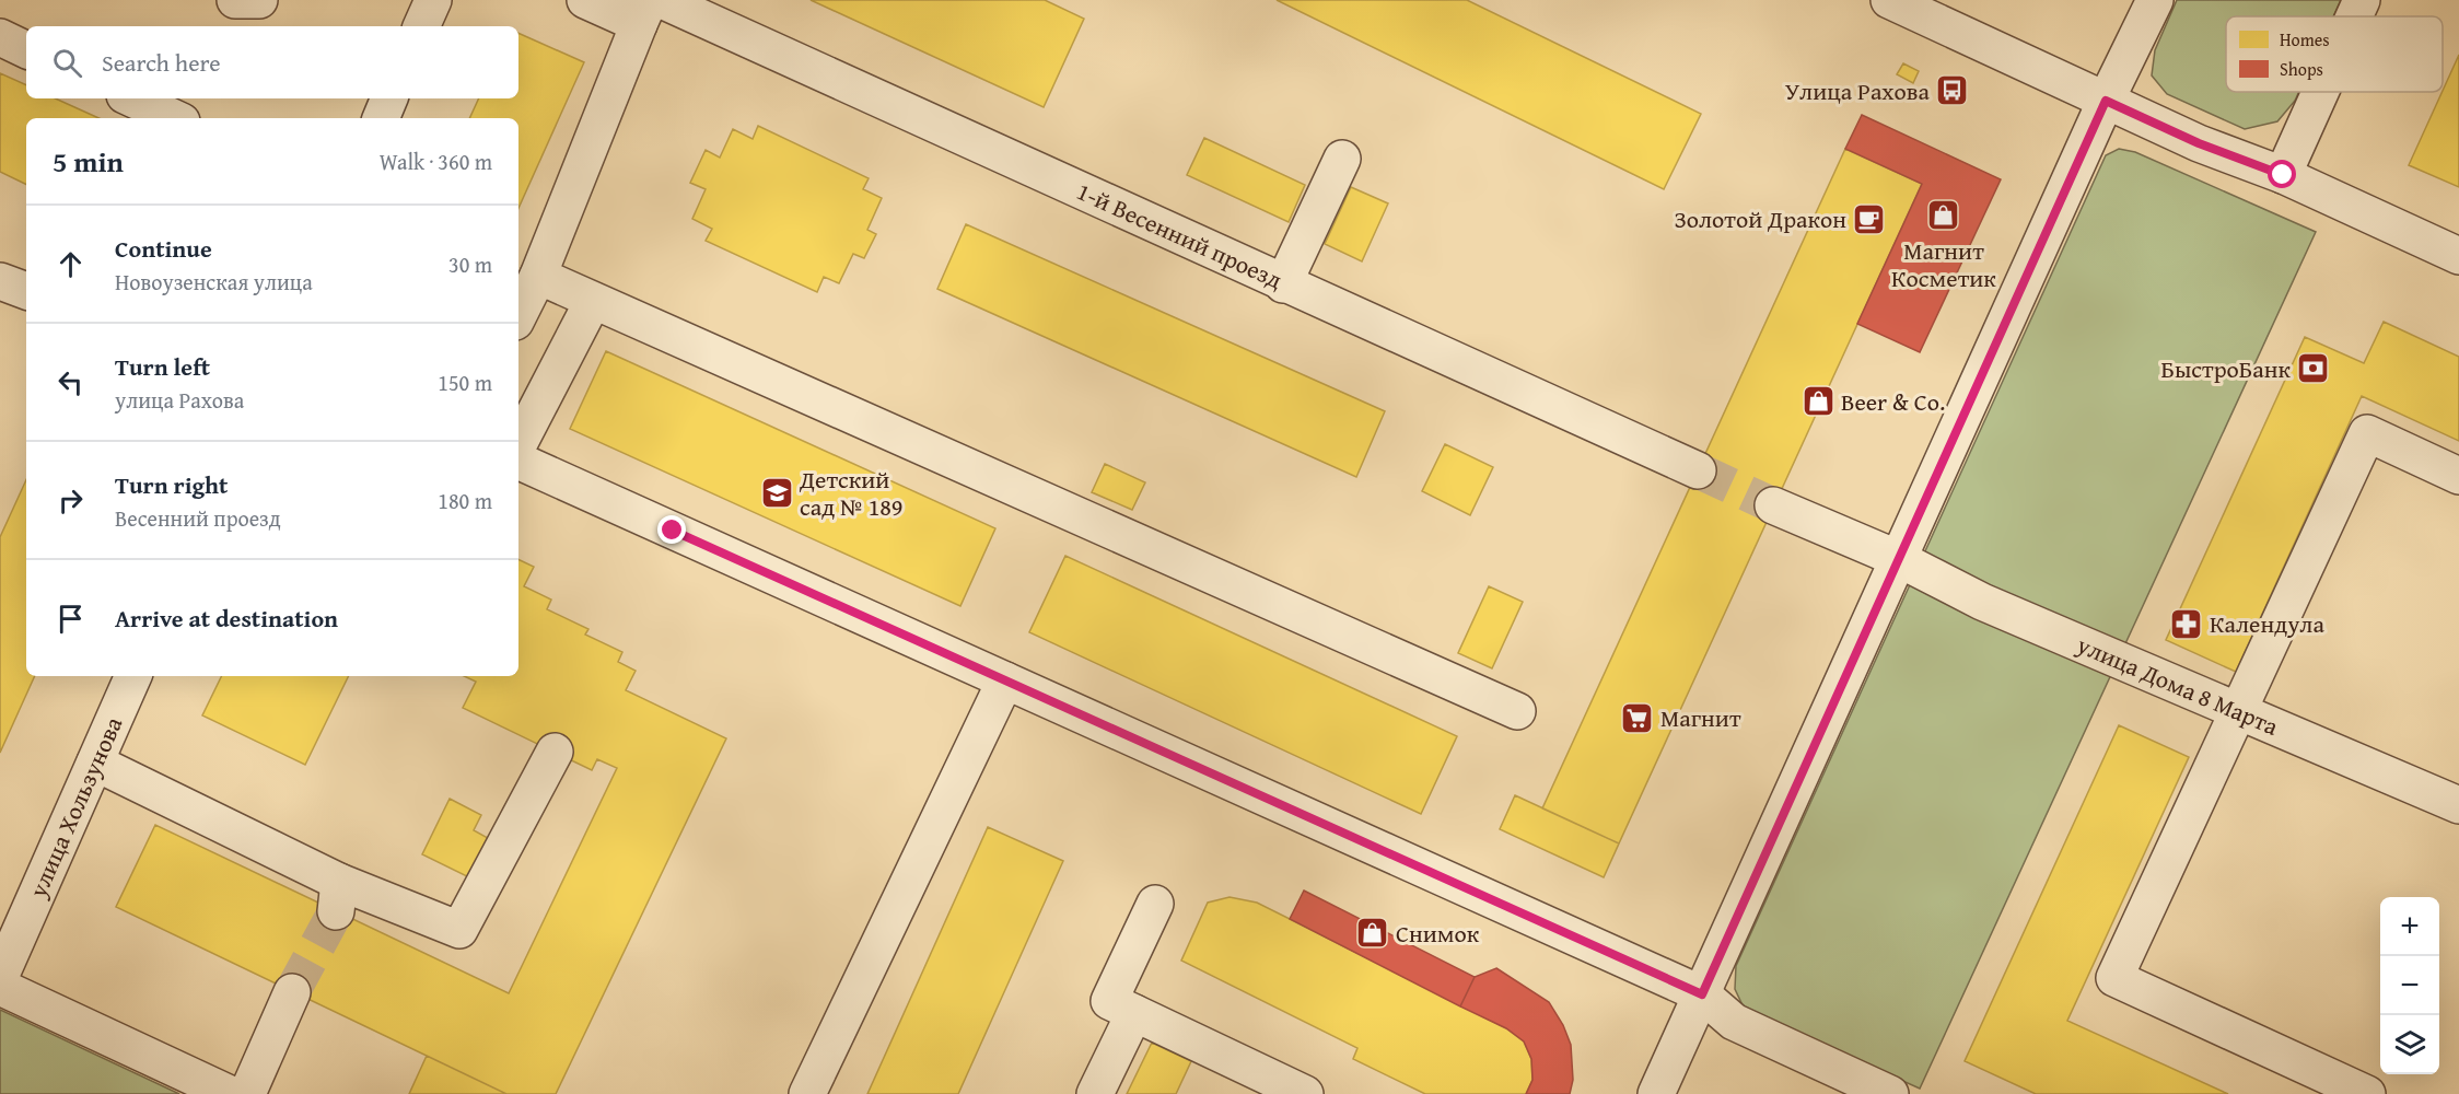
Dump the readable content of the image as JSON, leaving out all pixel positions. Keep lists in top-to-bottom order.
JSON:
{
  "streets": {
    "street": ["1-й Весенний проезд", "улица Дома 8 Марта", "улица Хользунова"]
  },
  "places": {
    "bus stop": ["Улица Рахова"],
    "shop": ["Магнит Косметик", "Beer & Co.", "Снимок"],
    "cafe": ["Золотой Дракон"],
    "bank": ["БыстроБанк"],
    "school or university": ["Детский сад № 189"],
    "pharmacy": ["Календула"],
    "supermarket": ["Магнит"]
  },
  "legend": ["Homes", "Shops"],
  "page": {
    "search": "Search here",
    "heading": ["5 min", "Walk · 360 m"],
    "list": [
      ["Continue", "Новоузенская улица", "30 m"],
      ["Turn left", "улица Рахова", "150 m"],
      ["Turn right", "Весенний проезд", "180 m"],
      "Arrive at destination"
    ],
    "map_buttons": ["+", "−"]
  }
}
